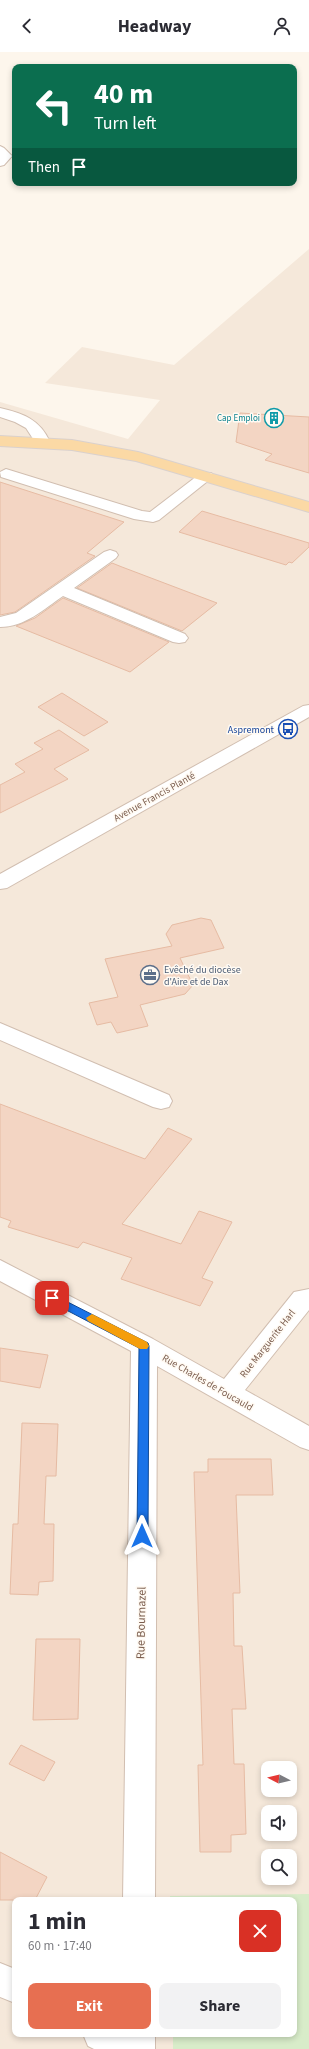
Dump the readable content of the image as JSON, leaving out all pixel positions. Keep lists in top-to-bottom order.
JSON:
{
  "streets": {
    "street": [
      "Avenue Francis Planté",
      "Rue Marguerite Harl",
      "Rue Charles de Foucauld",
      "Rue Bournazel"
    ]
  },
  "crossings": [
    ["Rue Marguerite Harl", "Rue Charles de Foucauld"],
    ["Rue Charles de Foucauld", "Rue Bournazel"]
  ],
  "places": {
    "building": ["Cap Emploi"],
    "bus stop": ["Aspremont"],
    "office": ["Evêché du diocèse d'Aire et de Dax"]
  },
  "north": "left",
  "page": {
    "header": "Headway",
    "turn": ["40 m", "Turn left"],
    "then": "Then",
    "heading": ["1 min", "60 m · 17:40"],
    "buttons": ["Exit", "Share"]
  }
}
